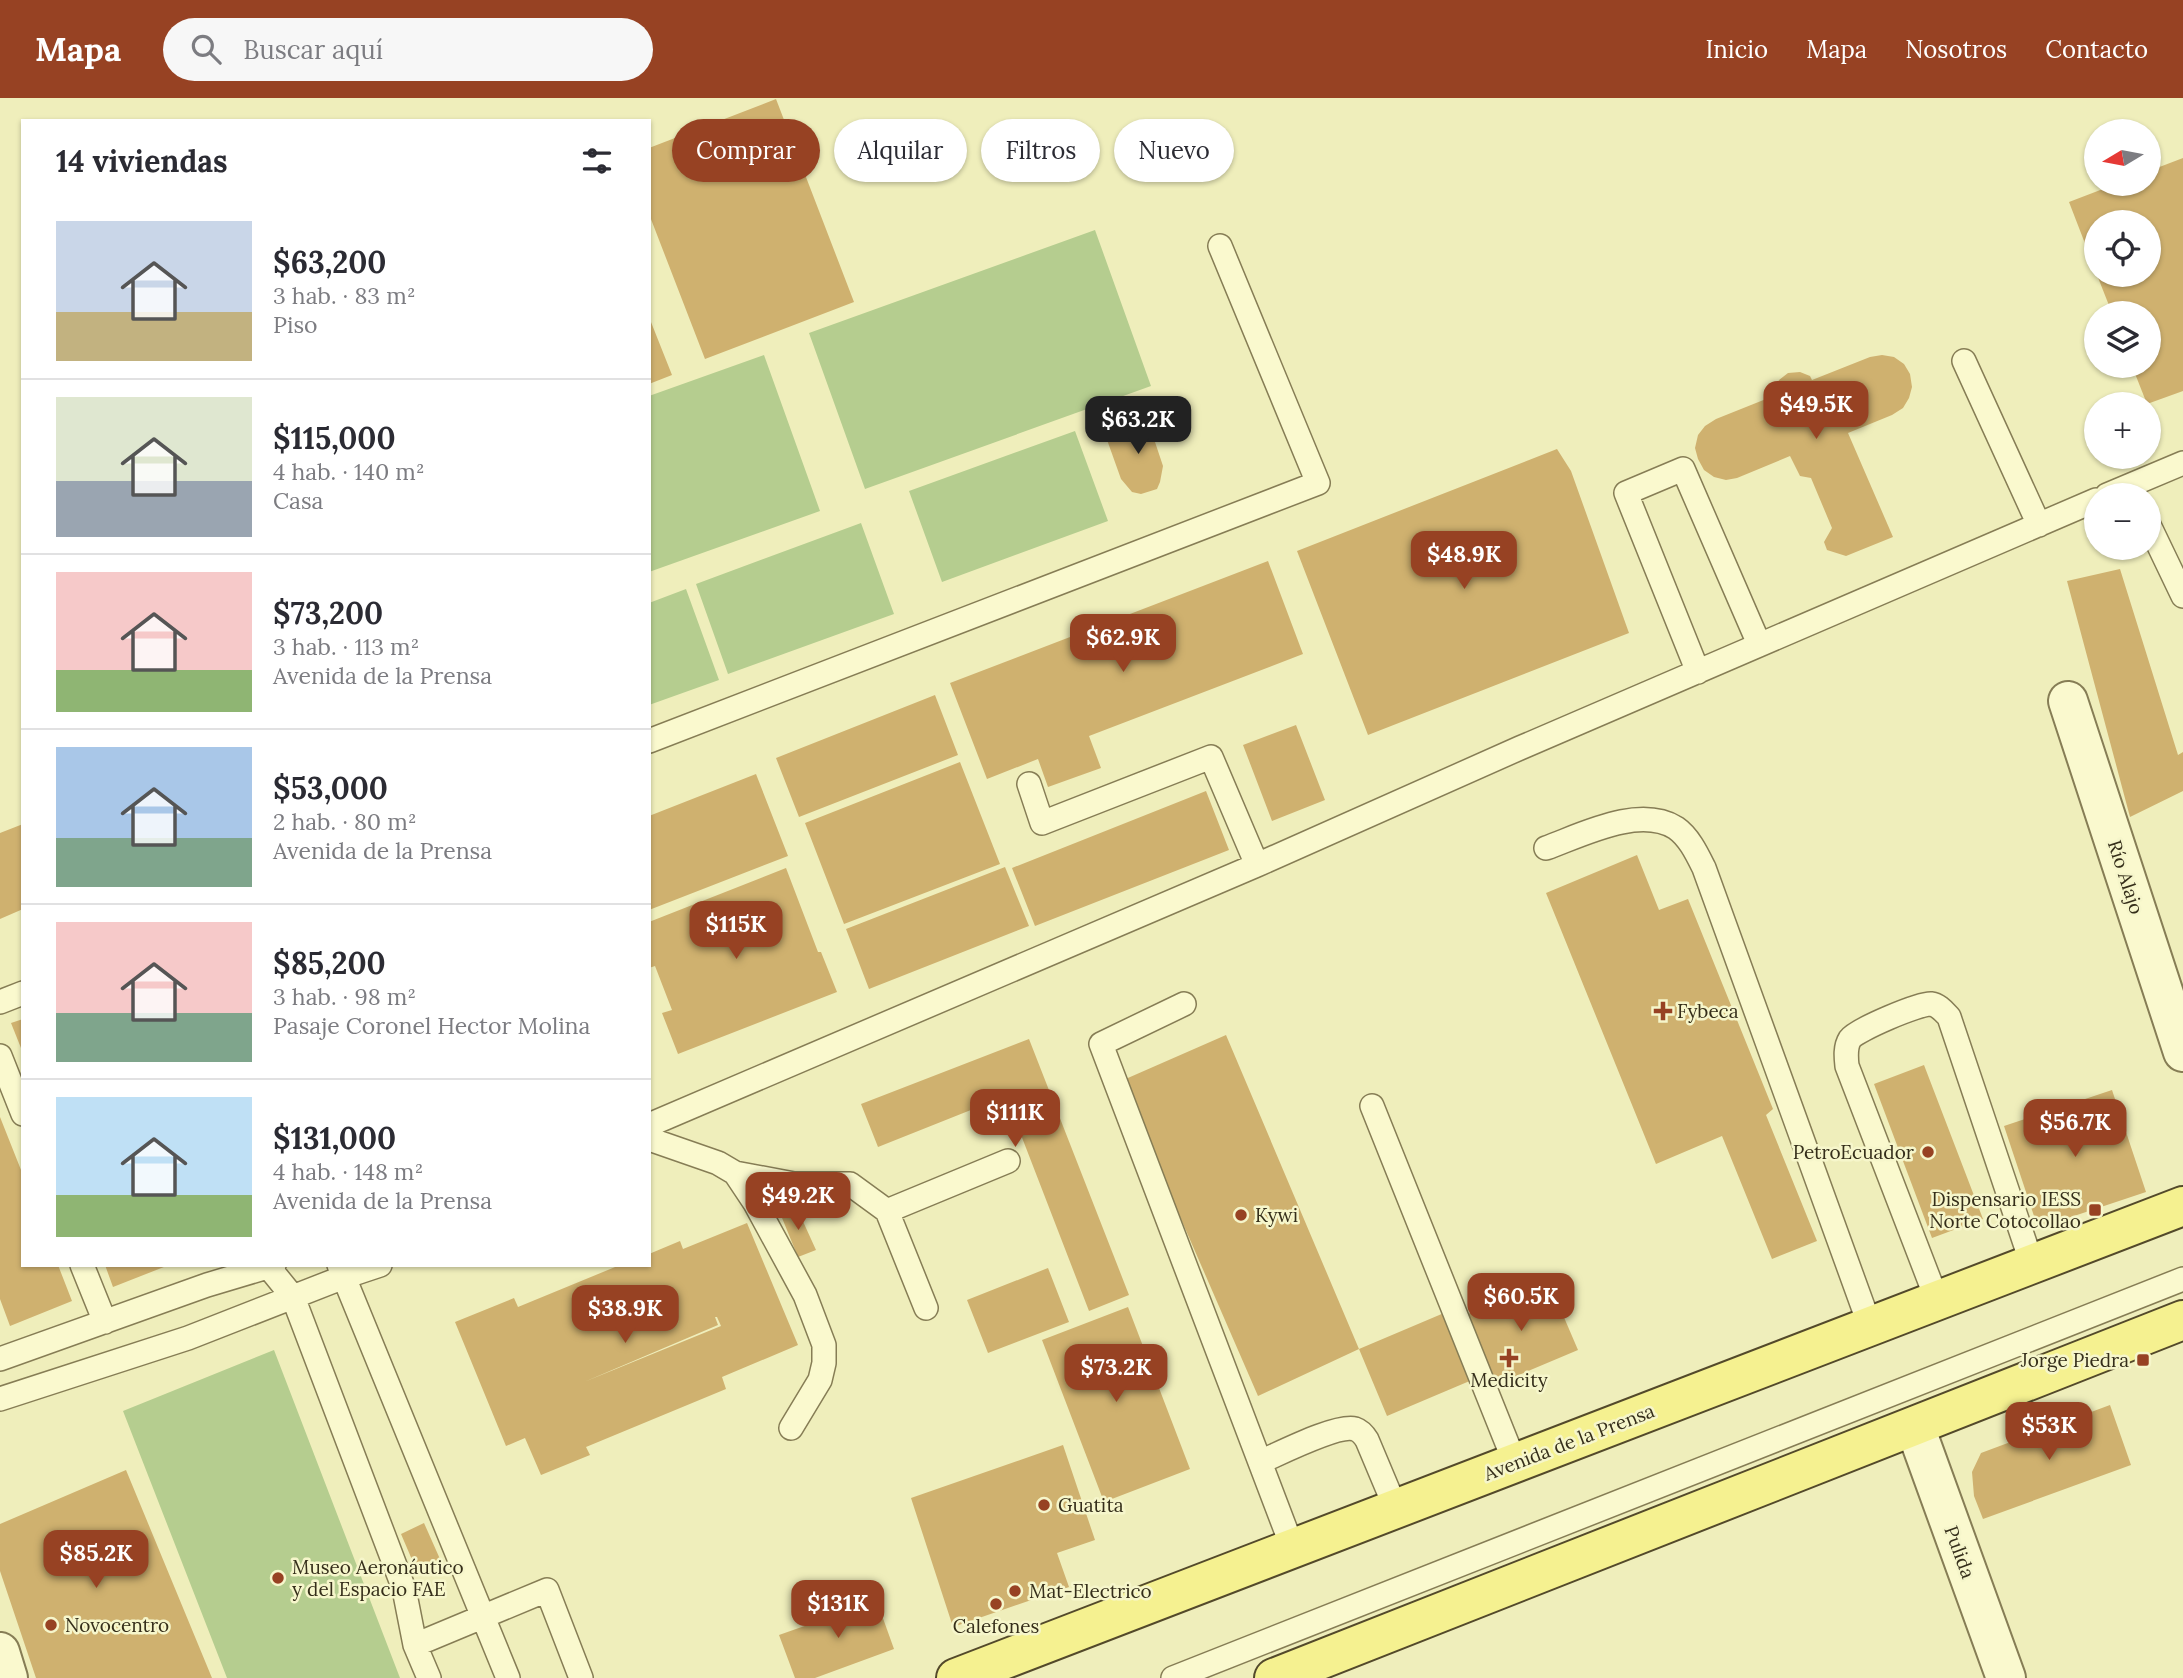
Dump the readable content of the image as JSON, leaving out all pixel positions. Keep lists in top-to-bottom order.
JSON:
{
  "streets": {
    "main road": ["Avenida de la Prensa"],
    "street": ["Río Alajo", "Pulida"]
  },
  "places": {
    "health": ["Fybeca", "Medicity"],
    "other": [
      "PetroEcuador",
      "Kywi",
      "Guatita",
      "Museo Aeronáutico y del Espacio FAE",
      "Mat-Electrico",
      "Calefones",
      "Novocentro"
    ],
    "transit": ["Dispensario IESS Norte Cotocollao", "Jorge Piedra"]
  },
  "north": "left",
  "page": {
    "header": "Mapa",
    "search": "Buscar aquí",
    "nav": [
      "Inicio",
      "Mapa",
      "Nosotros",
      "Contacto"
    ],
    "map_buttons": ["+", "−"],
    "chip": [
      "Comprar",
      "Alquilar",
      "Filtros",
      "Nuevo"
    ],
    "heading": "14 viviendas",
    "list": [
      {
        "name": "$63,200",
        "note": "3 hab. · 83 m² · Piso"
      },
      {
        "name": "$115,000",
        "note": "4 hab. · 140 m² · Casa"
      },
      {
        "name": "$73,200",
        "note": "3 hab. · 113 m² · Avenida de la Prensa"
      },
      {
        "name": "$53,000",
        "note": "2 hab. · 80 m² · Avenida de la Prensa"
      },
      {
        "name": "$85,200",
        "note": "3 hab. · 98 m² · Pasaje Coronel Hector Molina"
      },
      {
        "name": "$131,000",
        "note": "4 hab. · 148 m² · Avenida de la Prensa"
      }
    ],
    "price": [
      "$49.5K",
      "$63.2K",
      "$48.9K",
      "$62.9K",
      "$115K",
      "$111K",
      "$56.7K",
      "$49.2K",
      "$60.5K",
      "$38.9K",
      "$73.2K",
      "$53K",
      "$85.2K",
      "$131K"
    ]
  }
}
